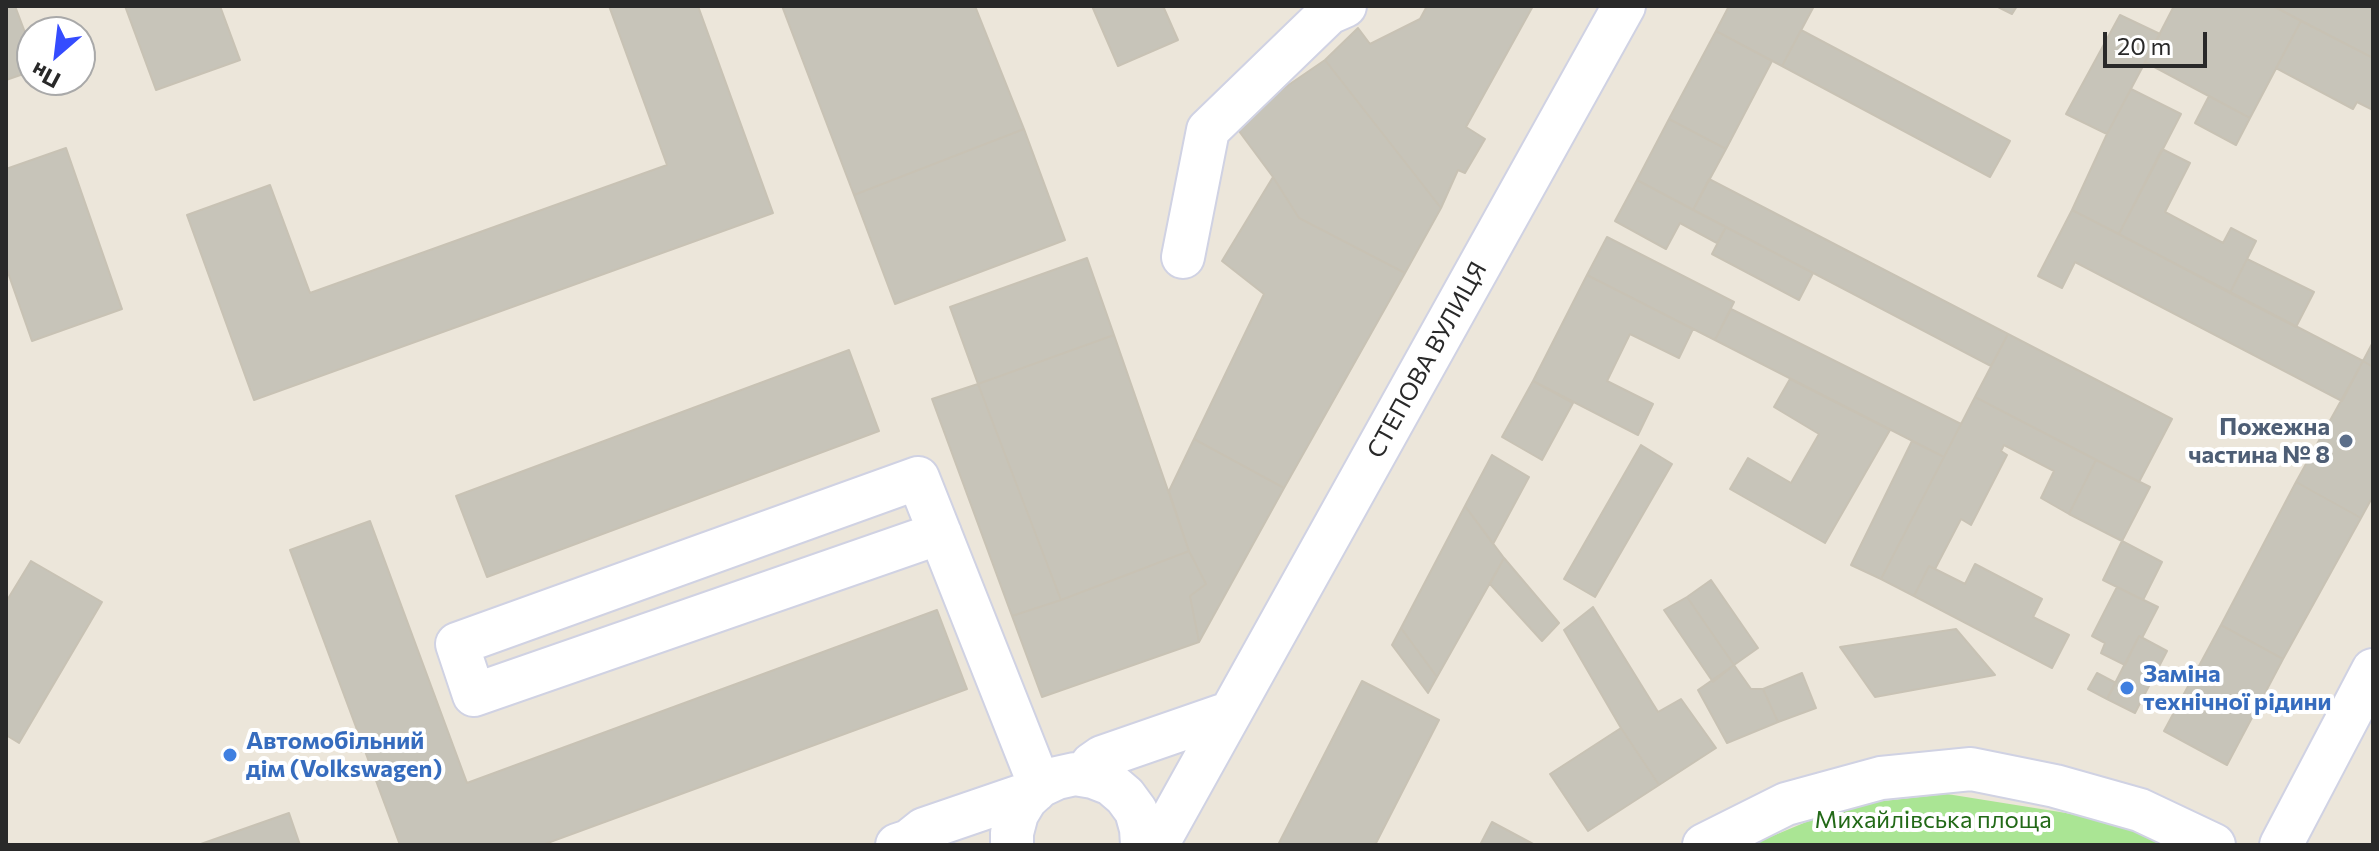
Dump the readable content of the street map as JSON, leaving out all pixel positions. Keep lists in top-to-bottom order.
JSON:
{
  "streets": {
    "street": ["СТЕПОВА ВУЛИЦЯ"]
  },
  "parks": ["Михайлівська площа"],
  "places": ["Пожежна частина № 8", "Заміна технічної рідини", "Автомобільний дім (Volkswagen)"],
  "scale_bar": "20 m",
  "north": "bottom left"
}
